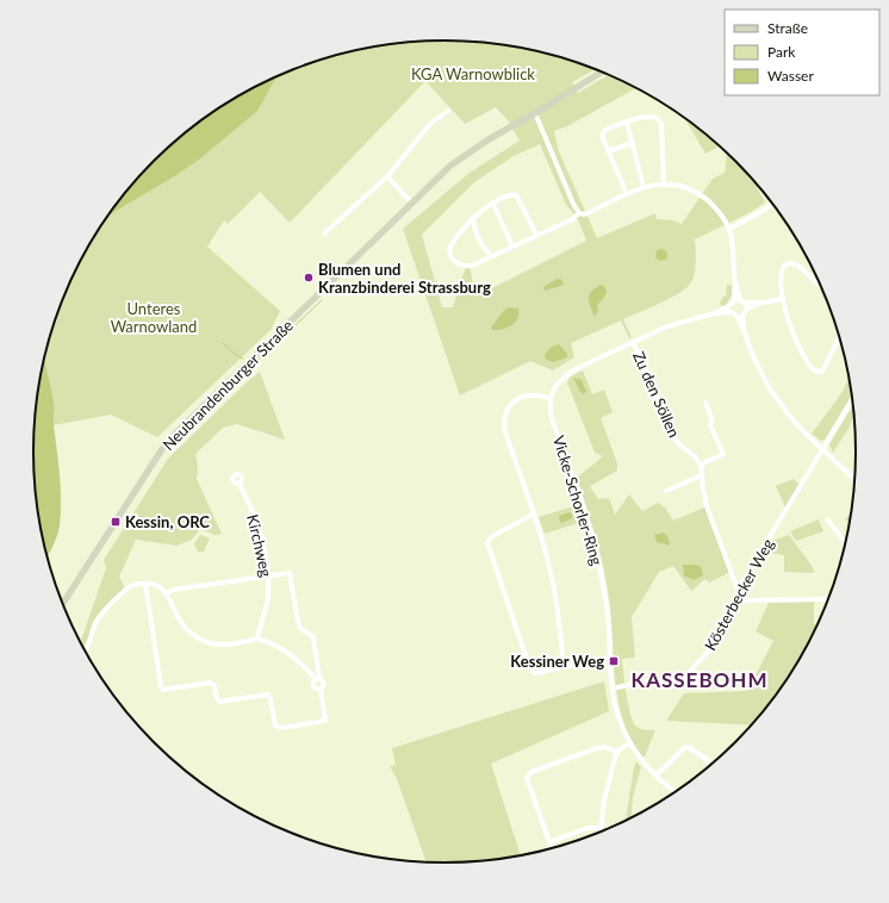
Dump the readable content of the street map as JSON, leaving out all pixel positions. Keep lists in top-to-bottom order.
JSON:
{
  "streets": {
    "main road": ["Neubrandenburger Straße"],
    "street": [
      "Zu den Söllen",
      "Vicke-Schorler-Ring",
      "Kirchweg",
      "Kösterbecker Weg"
    ]
  },
  "districts": ["KASSEBOHM"],
  "parks": ["KGA Warnowblick", "Unteres Warnowland"],
  "places": {
    "other": ["Blumen und Kranzbinderei Strassburg"],
    "transit": ["Kessin, ORC", "Kessiner Weg"]
  },
  "legend": ["Straße", "Park", "Wasser"]
}
